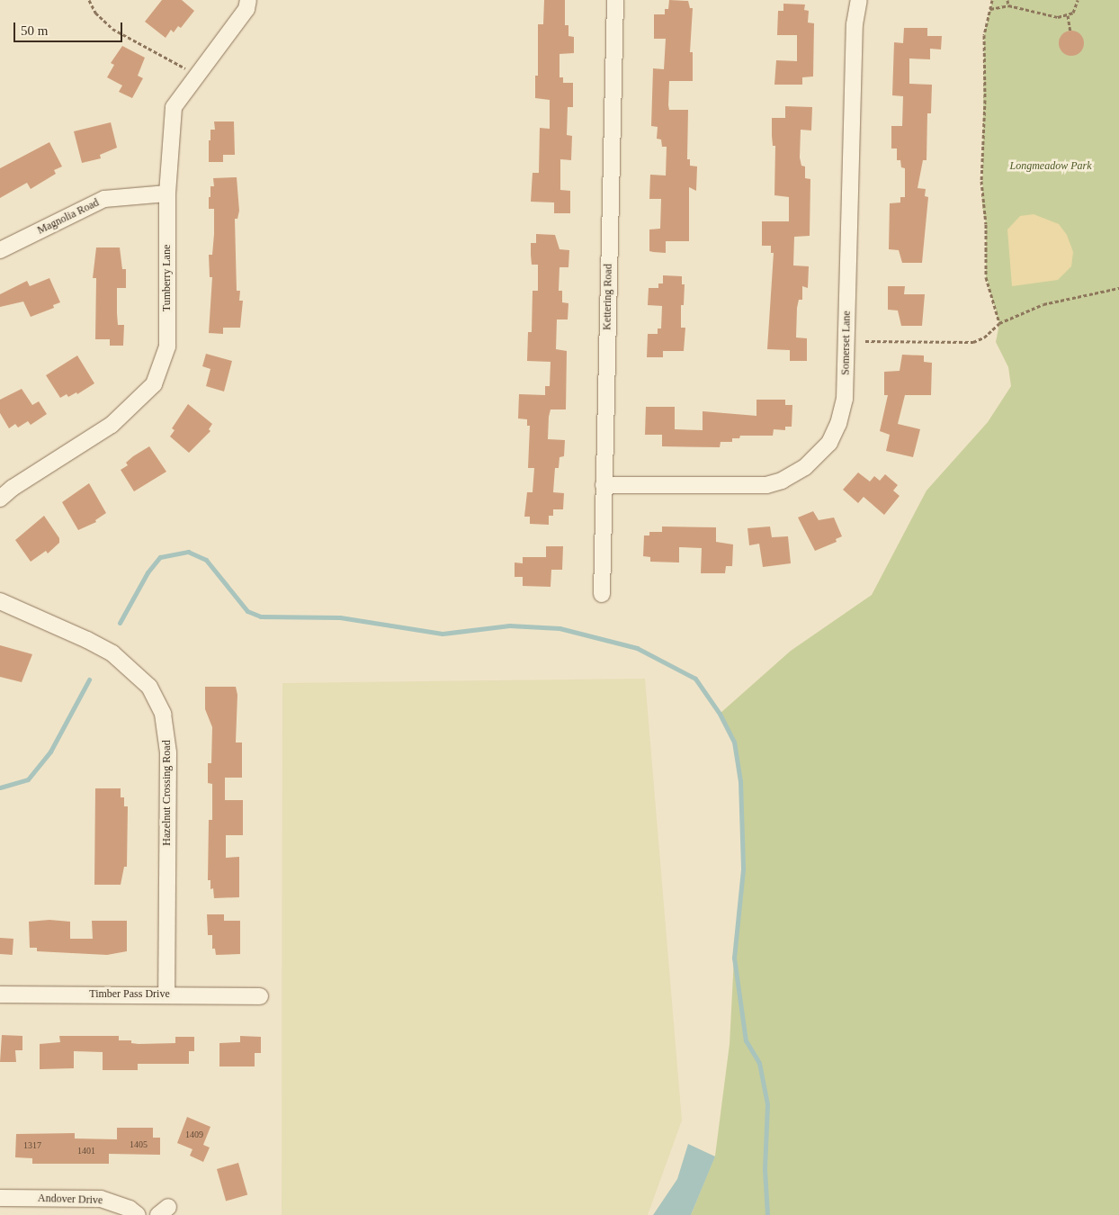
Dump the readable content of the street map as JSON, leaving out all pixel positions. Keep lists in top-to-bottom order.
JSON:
{
  "streets": {
    "street": [
      "Magnolia Road",
      "Tumberry Lane",
      "Kettering Road",
      "Somerset Lane",
      "Hazelnut Crossing Road",
      "Timber Pass Drive",
      "Andover Drive"
    ]
  },
  "crossings": [
    ["Magnolia Road", "Tumberry Lane"],
    ["Kettering Road", "Somerset Lane"],
    ["Hazelnut Crossing Road", "Timber Pass Drive"]
  ],
  "parks": ["Longmeadow Park"],
  "house_numbers": [
    "1409",
    "1405",
    "1317",
    "1401"
  ],
  "scale_bar": "50 m"
}
